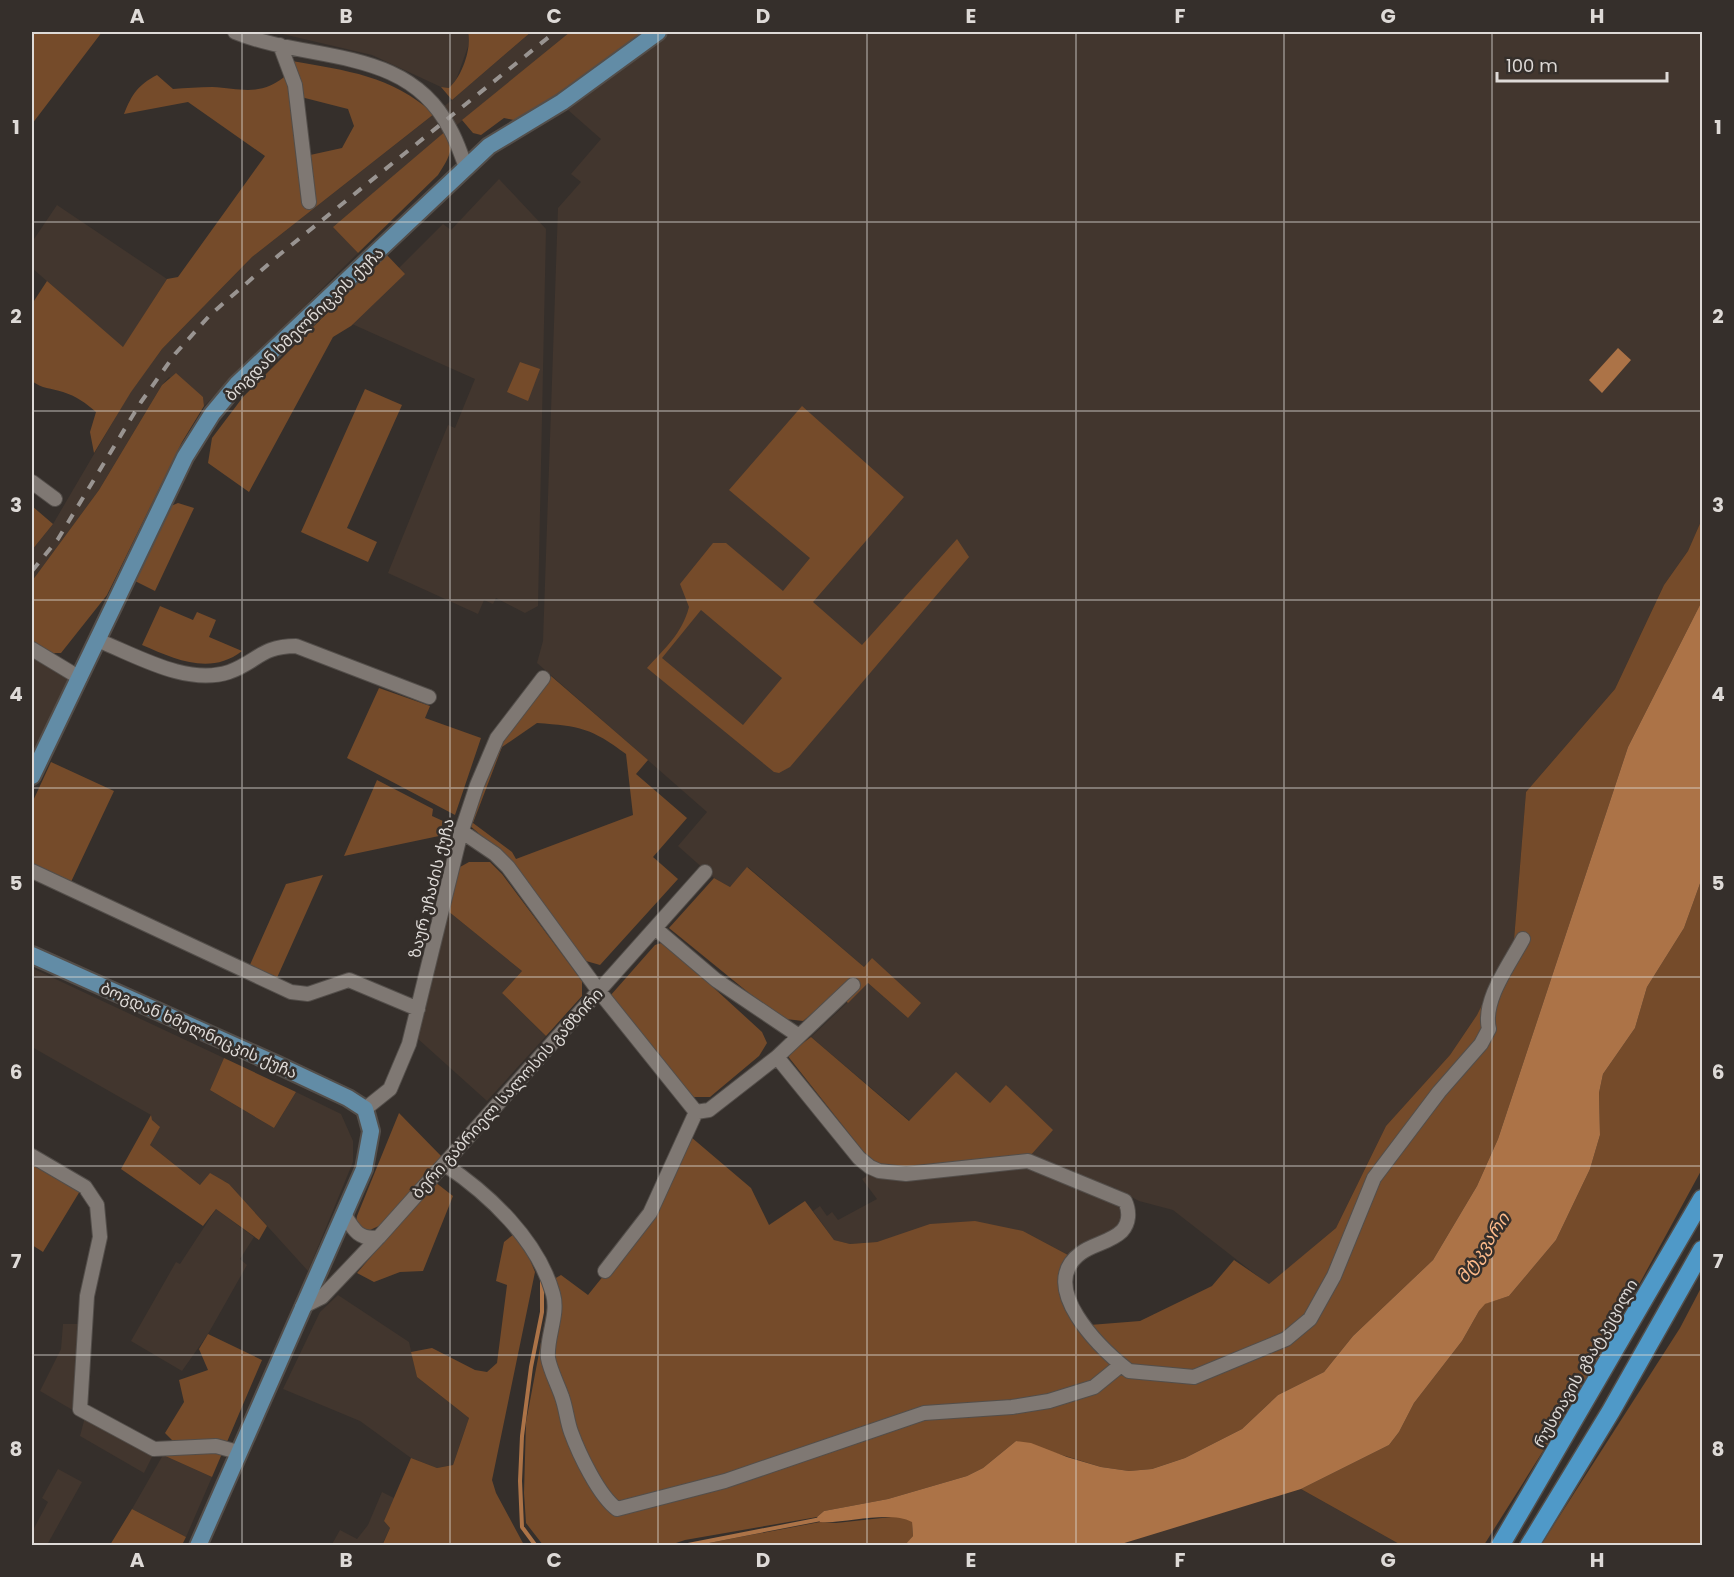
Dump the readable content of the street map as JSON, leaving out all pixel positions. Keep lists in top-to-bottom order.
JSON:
{
  "streets": {
    "highway": ["რუსთავის გზატკეცილი"],
    "main road": ["ბოგდან ხმელნიცკის ქუჩა"],
    "street": ["ზაურ უჩაძის ქუჩა", "ბერი გაბრიელ სალოსის გამზირი"]
  },
  "crossings": [
    ["ბოგდან ხმელნიცკის ქუჩა", "ზაურ უჩაძის ქუჩა"]
  ],
  "water": ["მტკვარი"],
  "scale_bar": "100 m",
  "grid": {
    "columns": [
      "A",
      "B",
      "C",
      "D",
      "E",
      "F",
      "G",
      "H"
    ],
    "rows": [
      "1",
      "2",
      "3",
      "4",
      "5",
      "6",
      "7",
      "8"
    ]
  }
}
